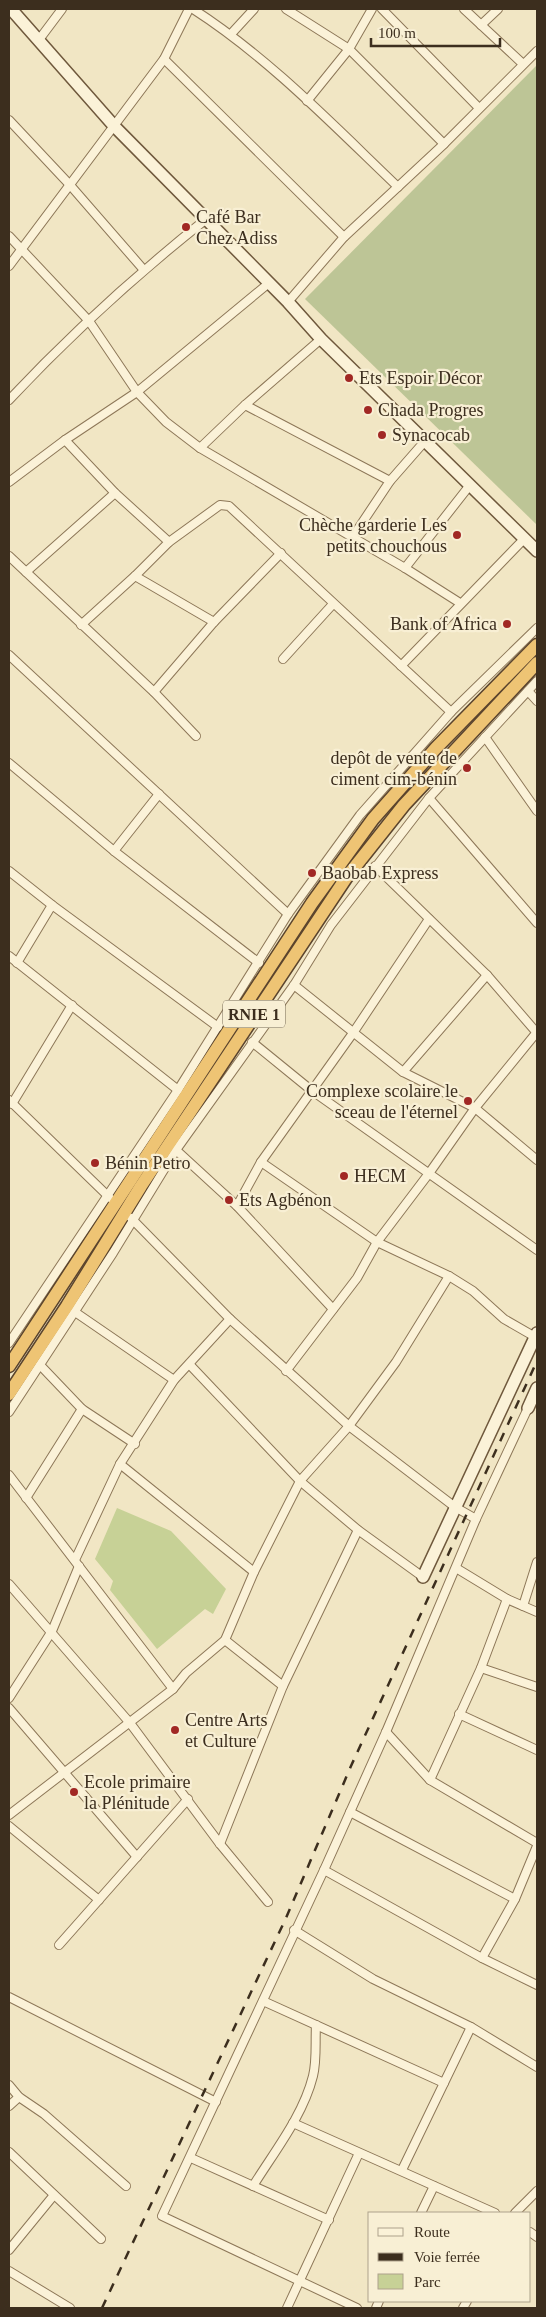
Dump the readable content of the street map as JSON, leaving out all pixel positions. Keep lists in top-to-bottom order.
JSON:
{
  "streets": {
    "highway": ["RNIE 1"]
  },
  "places": [
    "Café Bar Chez Adiss",
    "Ets Espoir Décor",
    "Chada Progres",
    "Synacocab",
    "Chèche garderie Les petits chouchous",
    "Bank of Africa",
    "depôt de vente de ciment cim-bénin",
    "Baobab Express",
    "Complexe scolaire le sceau de l'éternel",
    "Bénin Petro",
    "HECM",
    "Ets Agbénon",
    "Centre Arts et Culture",
    "Ecole primaire la Plénitude"
  ],
  "legend": ["Route", "Voie ferrée", "Parc"],
  "scale_bar": "100 m"
}
